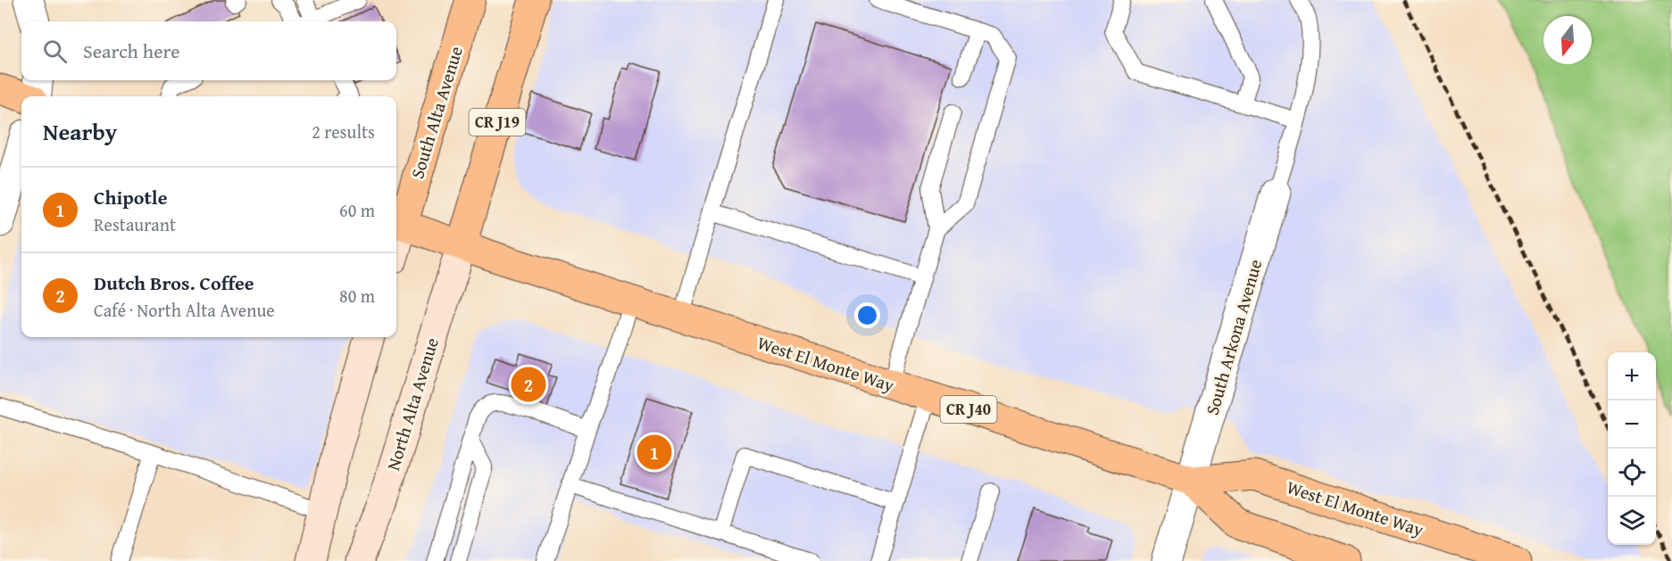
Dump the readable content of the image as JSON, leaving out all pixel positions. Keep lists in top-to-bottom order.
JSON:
{
  "streets": {
    "main road": [
      "South Alta Avenue",
      "CR J19",
      "West El Monte Way",
      "North Alta Avenue",
      "CR J40"
    ],
    "street": ["South Arkona Avenue"]
  },
  "crossings": [
    ["South Alta Avenue", "CR J40"],
    ["CR J19", "West El Monte Way"],
    ["CR J19", "North Alta Avenue"],
    ["CR J19", "CR J40"],
    ["South Arkona Avenue", "West El Monte Way"],
    ["West El Monte Way", "North Alta Avenue"],
    ["West El Monte Way", "CR J40"],
    ["North Alta Avenue", "CR J40"]
  ],
  "north": "bottom",
  "page": {
    "search": "Search here",
    "heading": ["Nearby", "2 results"],
    "list": [
      {
        "mark": "1",
        "name": "Chipotle",
        "note": "Restaurant",
        "value": "60 m"
      },
      {
        "mark": "2",
        "name": "Dutch Bros. Coffee",
        "note": "Café · North Alta Avenue",
        "value": "80 m"
      }
    ],
    "map_buttons": ["+", "−"],
    "pins": ["2", "1"]
  }
}
